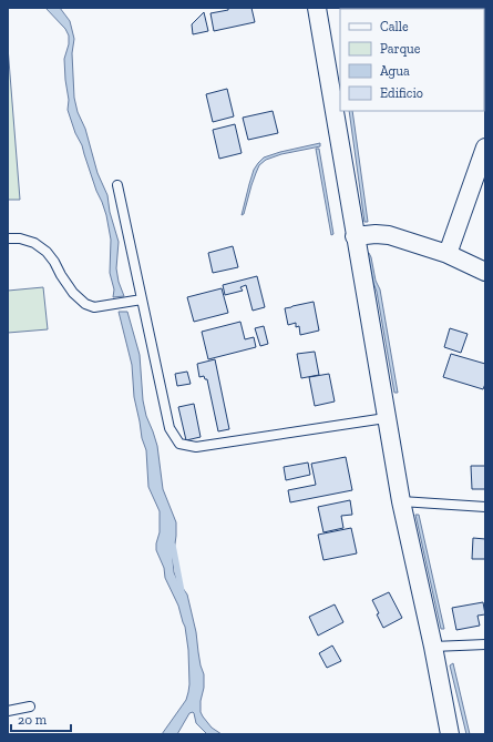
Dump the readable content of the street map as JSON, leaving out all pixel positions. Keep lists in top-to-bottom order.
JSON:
{
  "legend": [
    "Calle",
    "Parque",
    "Agua",
    "Edificio"
  ],
  "scale_bar": "20 m"
}
